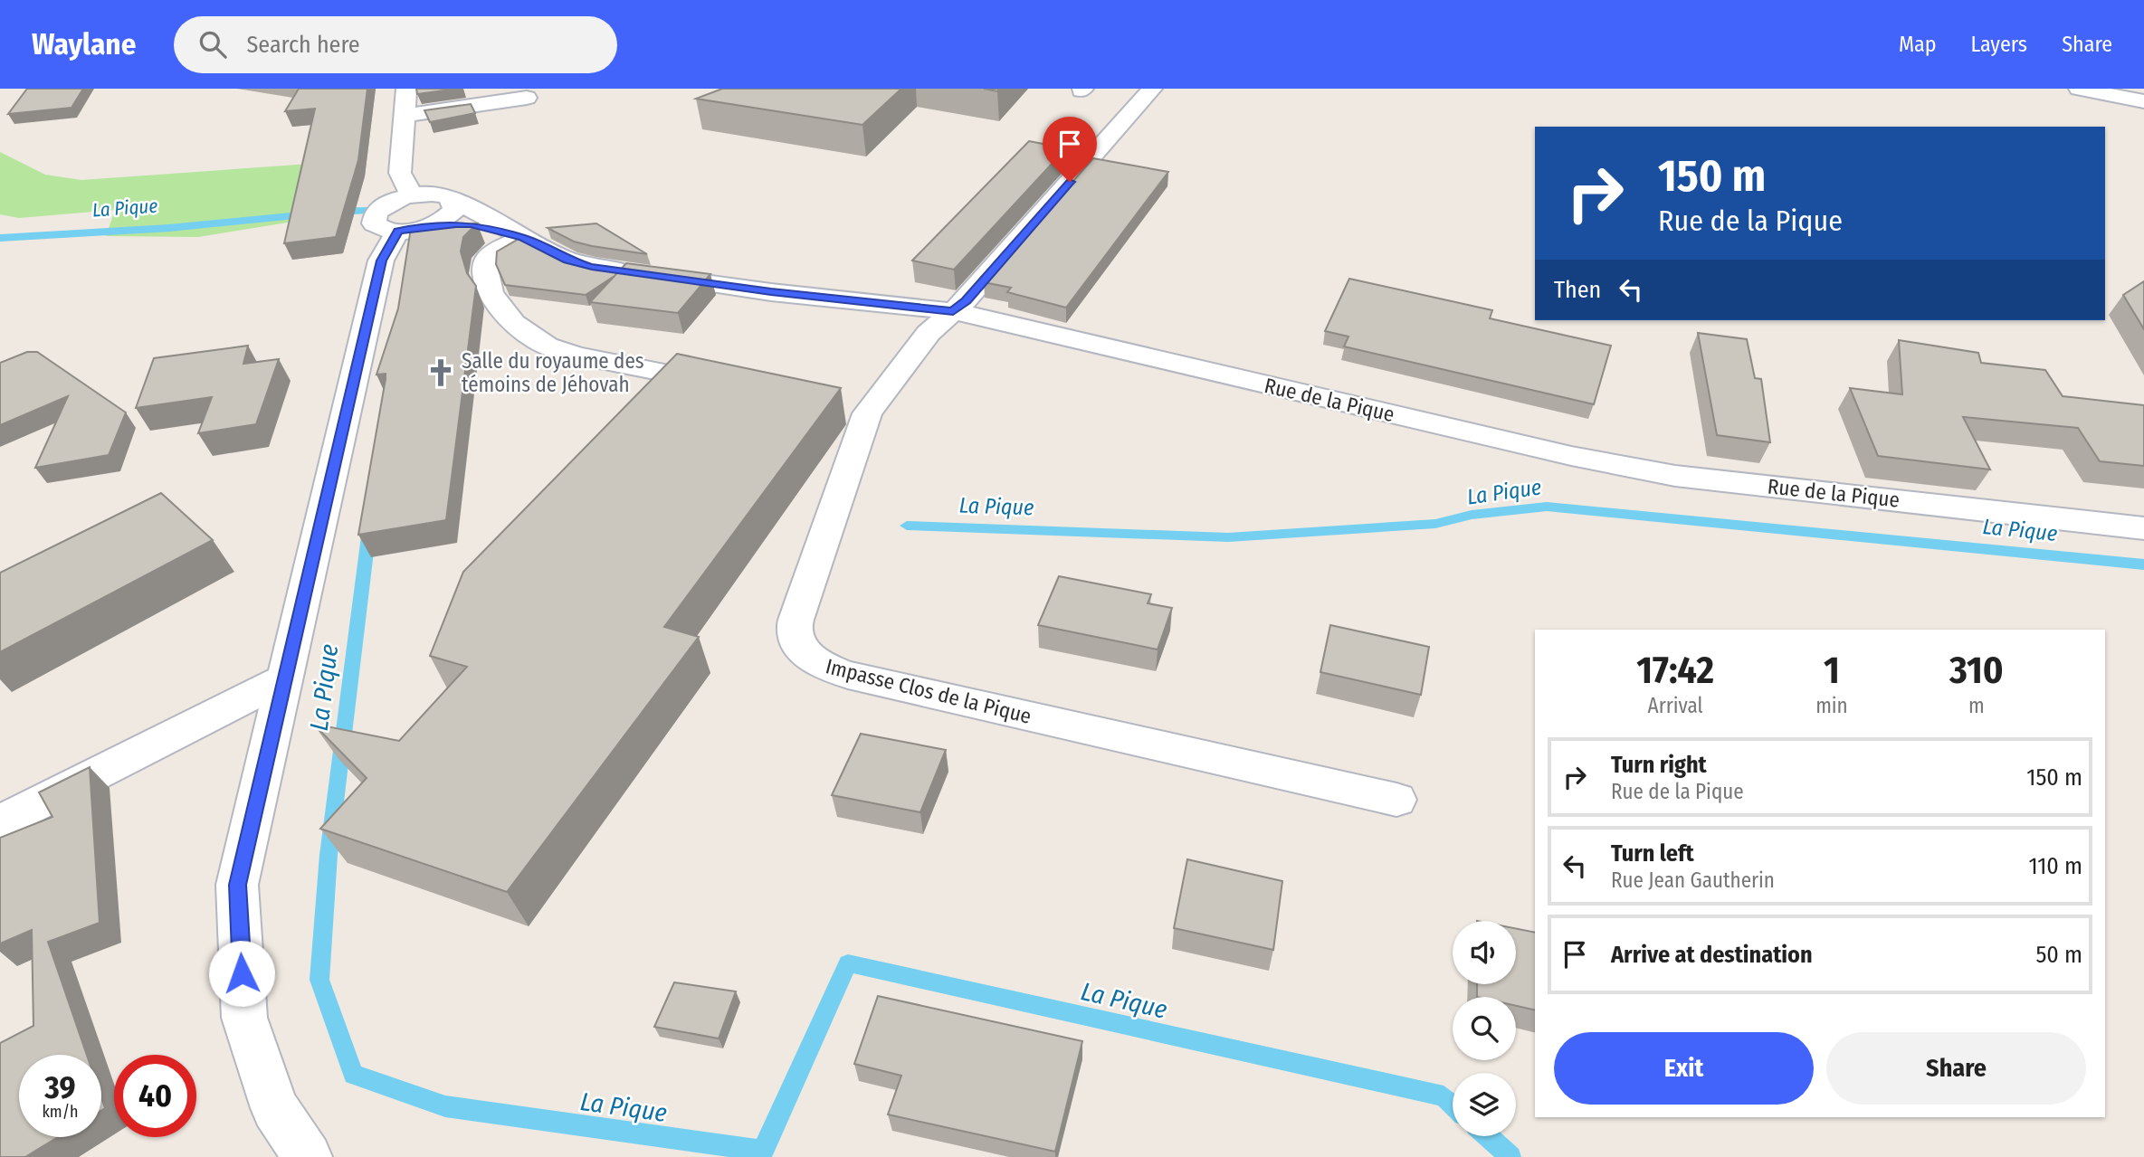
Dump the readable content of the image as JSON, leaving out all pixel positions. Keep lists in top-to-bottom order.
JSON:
{
  "streets": {
    "street": ["Rue de la Pique", "Impasse Clos de la Pique"]
  },
  "crossings": [
    ["Rue de la Pique", "Impasse Clos de la Pique"]
  ],
  "water": ["La Pique"],
  "places": {
    "church": ["Salle du royaume des témoins de Jéhovah"]
  },
  "page": {
    "header": "Waylane",
    "search": "Search here",
    "nav": ["Map", "Layers", "Share"],
    "turn": ["150 m", "Rue de la Pique"],
    "then": "Then",
    "eta": [
      "17:42",
      "Arrival",
      "1",
      "min",
      "310",
      "m"
    ],
    "list": [
      {
        "name": "Turn right",
        "note": "Rue de la Pique",
        "value": "150 m"
      },
      {
        "name": "Turn left",
        "note": "Rue Jean Gautherin",
        "value": "110 m"
      },
      {
        "name": "Arrive at destination",
        "value": "50 m"
      }
    ],
    "buttons": ["Exit", "Share"],
    "speed": "39 km/h",
    "limit": "40"
  }
}
